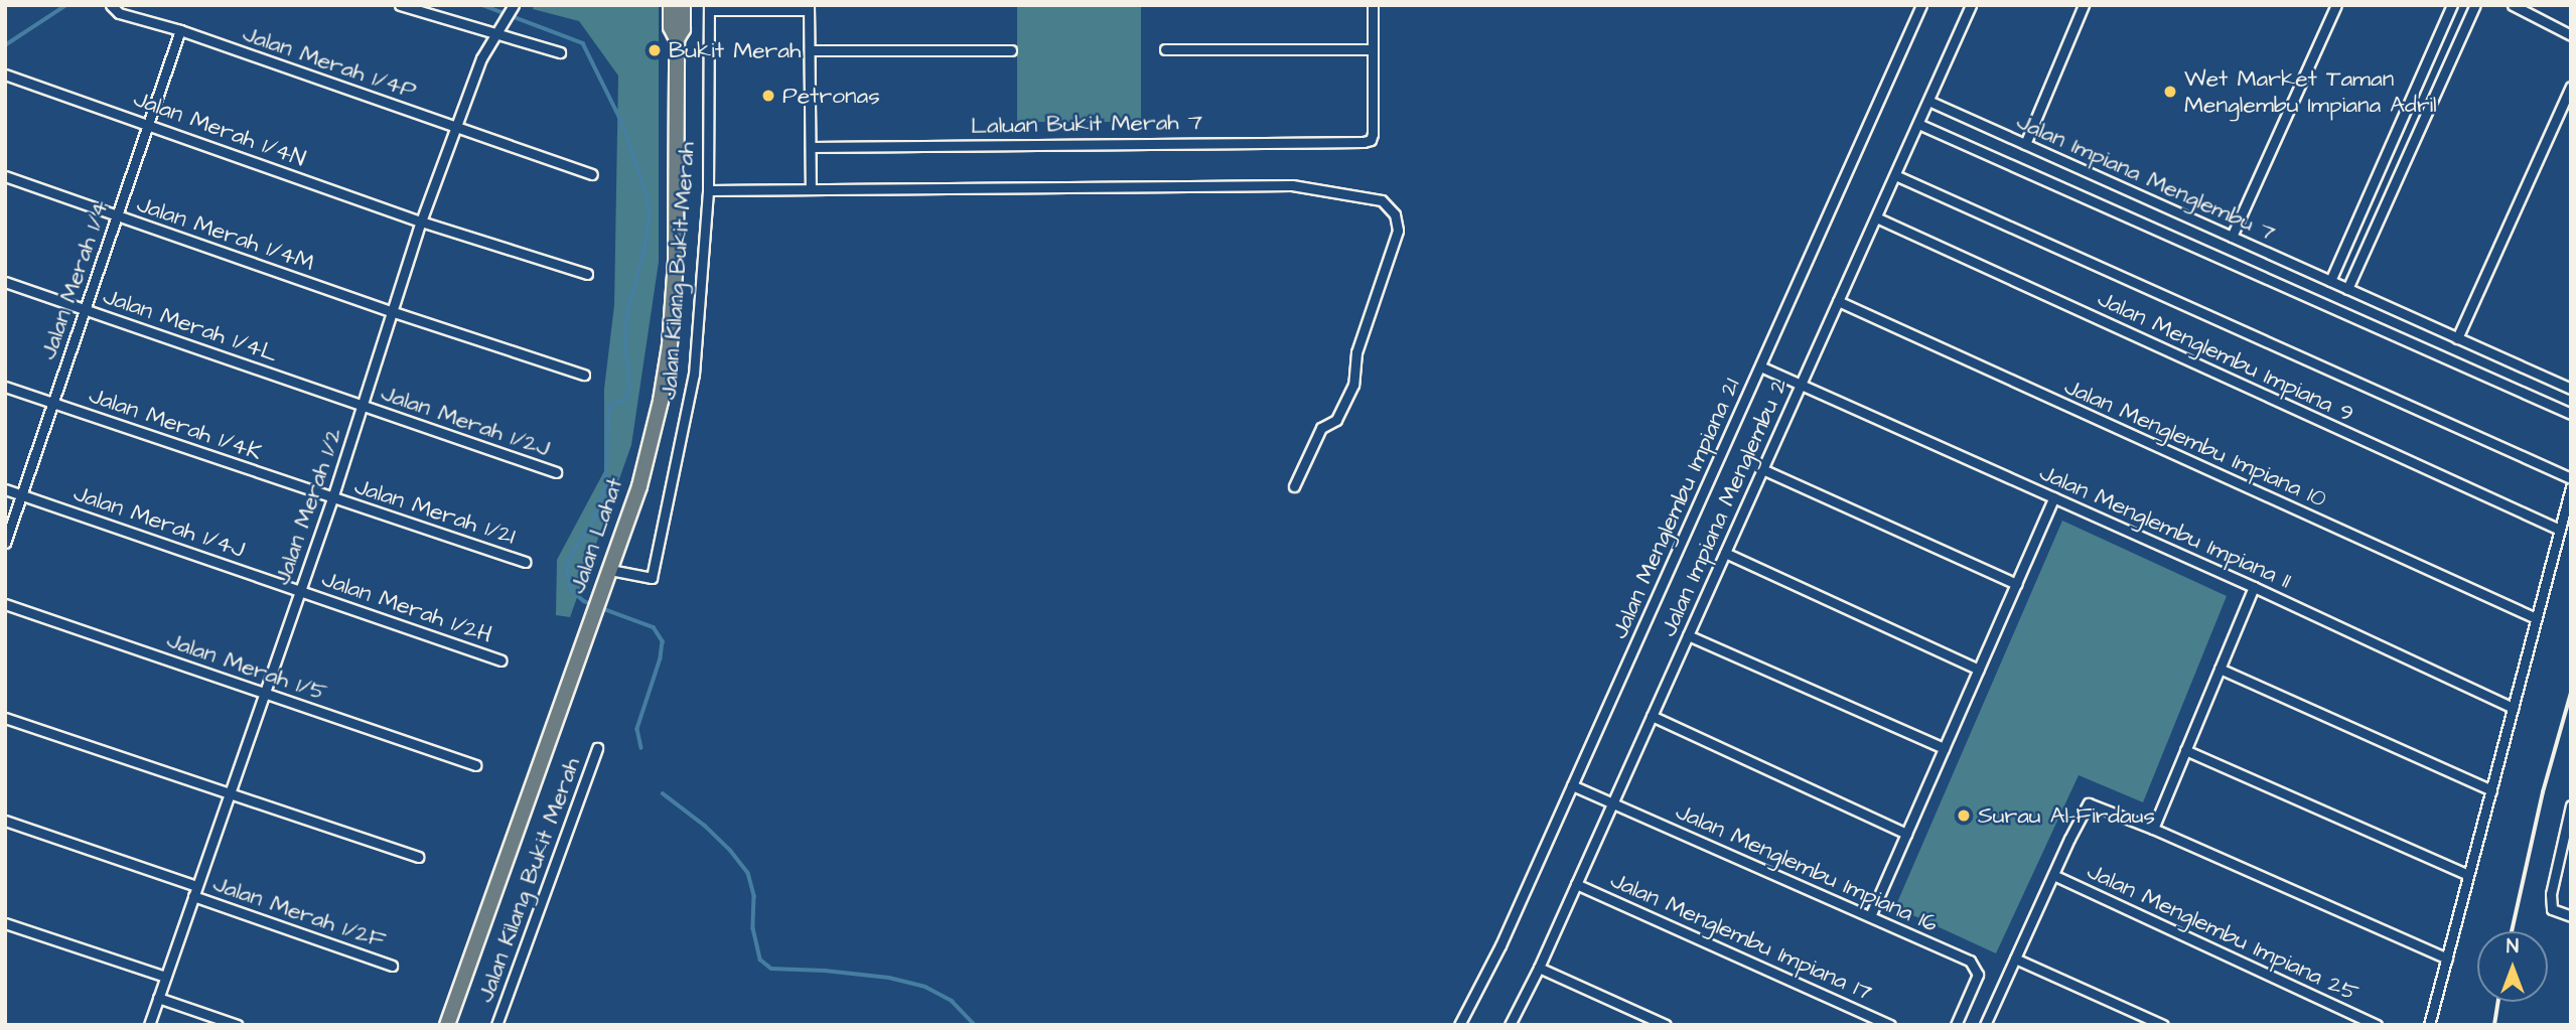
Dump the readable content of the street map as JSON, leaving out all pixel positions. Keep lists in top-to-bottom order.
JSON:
{
  "streets": {
    "main road": ["Jalan Lahat"],
    "street": [
      "Jalan Merah 1/4P",
      "Laluan Bukit Merah 7",
      "Jalan Merah 1/4N",
      "Jalan Impiana Menglembu 7",
      "Jalan Merah 1/4M",
      "Jalan Kilang Bukit Merah",
      "Jalan Merah 1/4",
      "Jalan Merah 1/4L",
      "Jalan Menglembu Impiana 9",
      "Jalan Merah 1/2J",
      "Jalan Merah 1/4K",
      "Jalan Menglembu Impiana 10",
      "Jalan Merah 1/2",
      "Jalan Impiana Menglembu 2",
      "Jalan Menglembu Impiana 21",
      "Jalan Merah 1/2I",
      "Jalan Merah 1/4J",
      "Jalan Menglembu Impiana 11",
      "Jalan Merah 1/2H",
      "Jalan Merah 1/5",
      "Jalan Menglembu Impiana 16",
      "Jalan Merah 1/2F",
      "Jalan Menglembu Impiana 25",
      "Jalan Menglembu Impiana 17"
    ]
  },
  "crossings": [
    ["Jalan Merah 1/4P", "Jalan Merah 1/4"],
    ["Jalan Merah 1/4P", "Jalan Merah 1/2"],
    ["Jalan Merah 1/4N", "Jalan Merah 1/4"],
    ["Jalan Merah 1/4N", "Jalan Merah 1/2"],
    ["Jalan Impiana Menglembu 7", "Jalan Impiana Menglembu 2"],
    ["Jalan Merah 1/4M", "Jalan Merah 1/4"],
    ["Jalan Merah 1/4M", "Jalan Merah 1/2"],
    ["Jalan Kilang Bukit Merah", "Jalan Lahat"],
    ["Jalan Merah 1/4", "Jalan Merah 1/4L"],
    ["Jalan Merah 1/4", "Jalan Merah 1/4K"],
    ["Jalan Merah 1/4", "Jalan Merah 1/4J"],
    ["Jalan Merah 1/4L", "Jalan Merah 1/2J"],
    ["Jalan Merah 1/4L", "Jalan Merah 1/2"],
    ["Jalan Menglembu Impiana 9", "Jalan Impiana Menglembu 2"],
    ["Jalan Merah 1/2J", "Jalan Merah 1/2"],
    ["Jalan Merah 1/4K", "Jalan Merah 1/2"],
    ["Jalan Merah 1/4K", "Jalan Merah 1/2I"],
    ["Jalan Menglembu Impiana 10", "Jalan Impiana Menglembu 2"],
    ["Jalan Merah 1/2", "Jalan Merah 1/2I"],
    ["Jalan Merah 1/2", "Jalan Merah 1/4J"],
    ["Jalan Merah 1/2", "Jalan Merah 1/2H"],
    ["Jalan Merah 1/2", "Jalan Merah 1/5"],
    ["Jalan Merah 1/2", "Jalan Merah 1/2F"],
    ["Jalan Impiana Menglembu 2", "Jalan Menglembu Impiana 11"],
    ["Jalan Impiana Menglembu 2", "Jalan Menglembu Impiana 16"],
    ["Jalan Impiana Menglembu 2", "Jalan Menglembu Impiana 17"],
    ["Jalan Menglembu Impiana 21", "Jalan Menglembu Impiana 11"],
    ["Jalan Menglembu Impiana 21", "Jalan Menglembu Impiana 16"],
    ["Jalan Merah 1/4J", "Jalan Merah 1/2H"]
  ],
  "places": [
    "Bukit Merah",
    "Wet Market Taman Menglembu Impiana Adril",
    "Petronas",
    "Surau Al-Firdaus"
  ],
  "north": "top"
}
